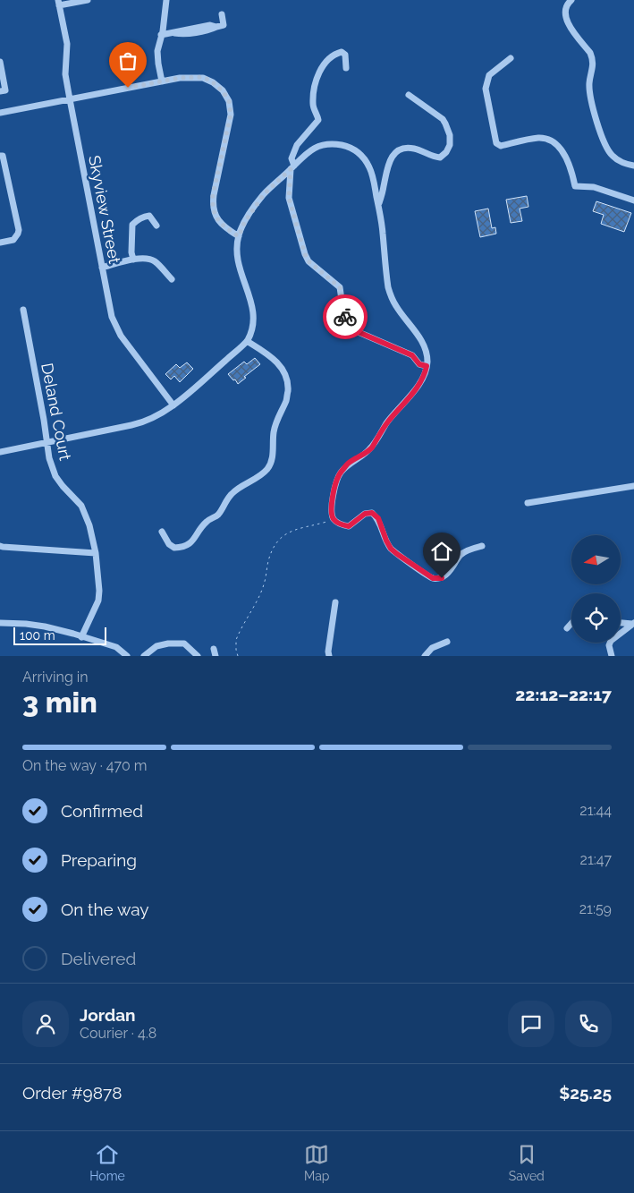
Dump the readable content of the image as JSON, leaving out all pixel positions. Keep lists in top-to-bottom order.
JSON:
{
  "streets": {
    "street": ["Skyview Street", "Deland Court"]
  },
  "scale_bar": "100 m",
  "north": "left",
  "page": {
    "scale": "100 m",
    "heading": ["3 min", "Arriving in", "22:12–22:17"],
    "panel": [
      "Jordan",
      "Courier · 4.8",
      "Order #9878",
      "$25.25"
    ],
    "bar": "On the way · 470 m",
    "list": [
      ["Confirmed", "21:44"],
      ["Preparing", "21:47"],
      ["On the way", "21:59"],
      "Delivered"
    ],
    "tabs": ["Home", "Map", "Saved"]
  }
}
